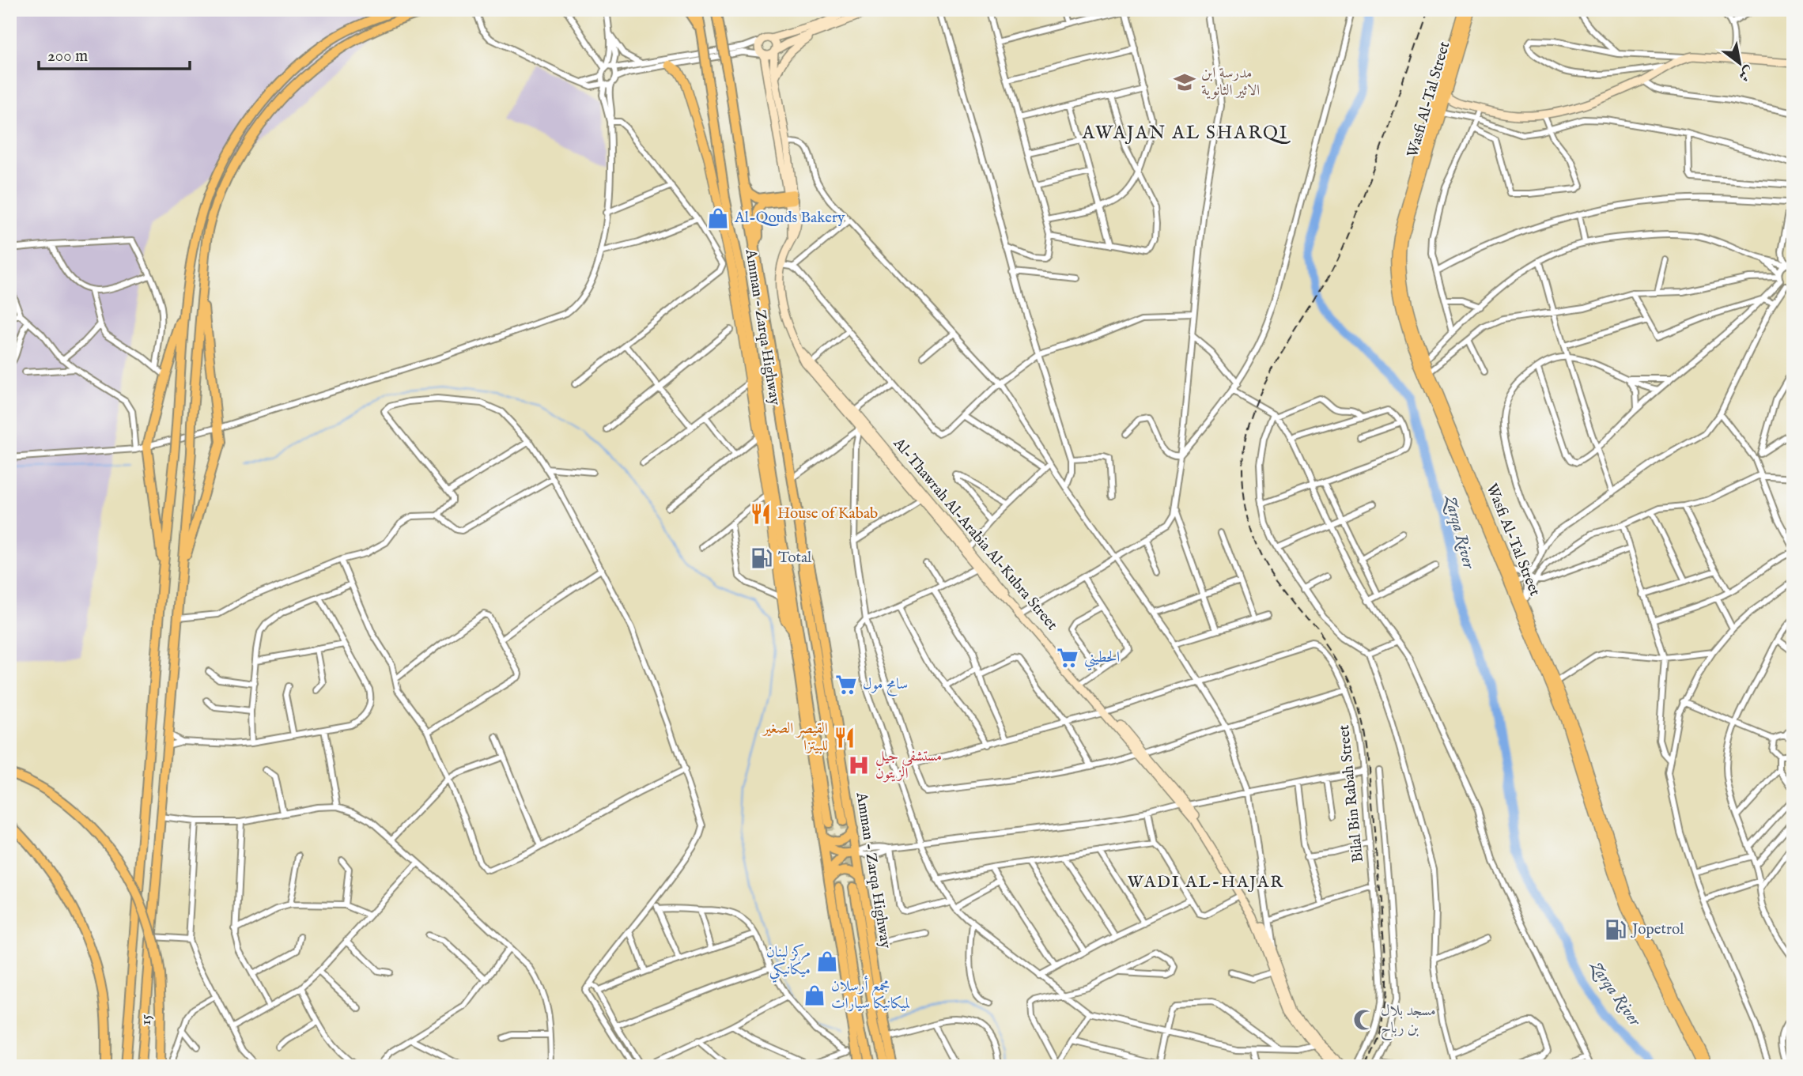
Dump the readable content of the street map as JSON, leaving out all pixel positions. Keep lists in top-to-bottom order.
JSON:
{
  "streets": {
    "highway": ["Amman - Zarqa Highway", "15"],
    "main road": ["Wasfi Al-Tal Street", "Al-Thawrah Al-Arabia Al-Kubra Street"],
    "street": ["Bilal Bin Rabah Street"]
  },
  "crossings": [
    ["Al-Thawrah Al-Arabia Al-Kubra Street", "Bilal Bin Rabah Street"]
  ],
  "districts": ["AWAJAN AL SHARQI", "WADI AL-HAJAR"],
  "water": ["Zarqa River"],
  "places": {
    "school or university": ["مدرسة ابن الاثير الثانوية"],
    "shop": ["Al-Qouds Bakery", "مركز لبنان ميكانيكي", "مجمع أرسلان لميكانيكا سيارات"],
    "restaurant": ["House of Kabab", "القيصر الصغير للبيتزا"],
    "fuel station": ["Total", "Jopetrol"],
    "supermarket": ["الحطيني", "سامح مول"],
    "hospital": ["مستشفى جيل الزيتون"],
    "mosque": ["مسجد بلال بن رباح"]
  },
  "scale_bar": "200 m",
  "north": "bottom right"
}
